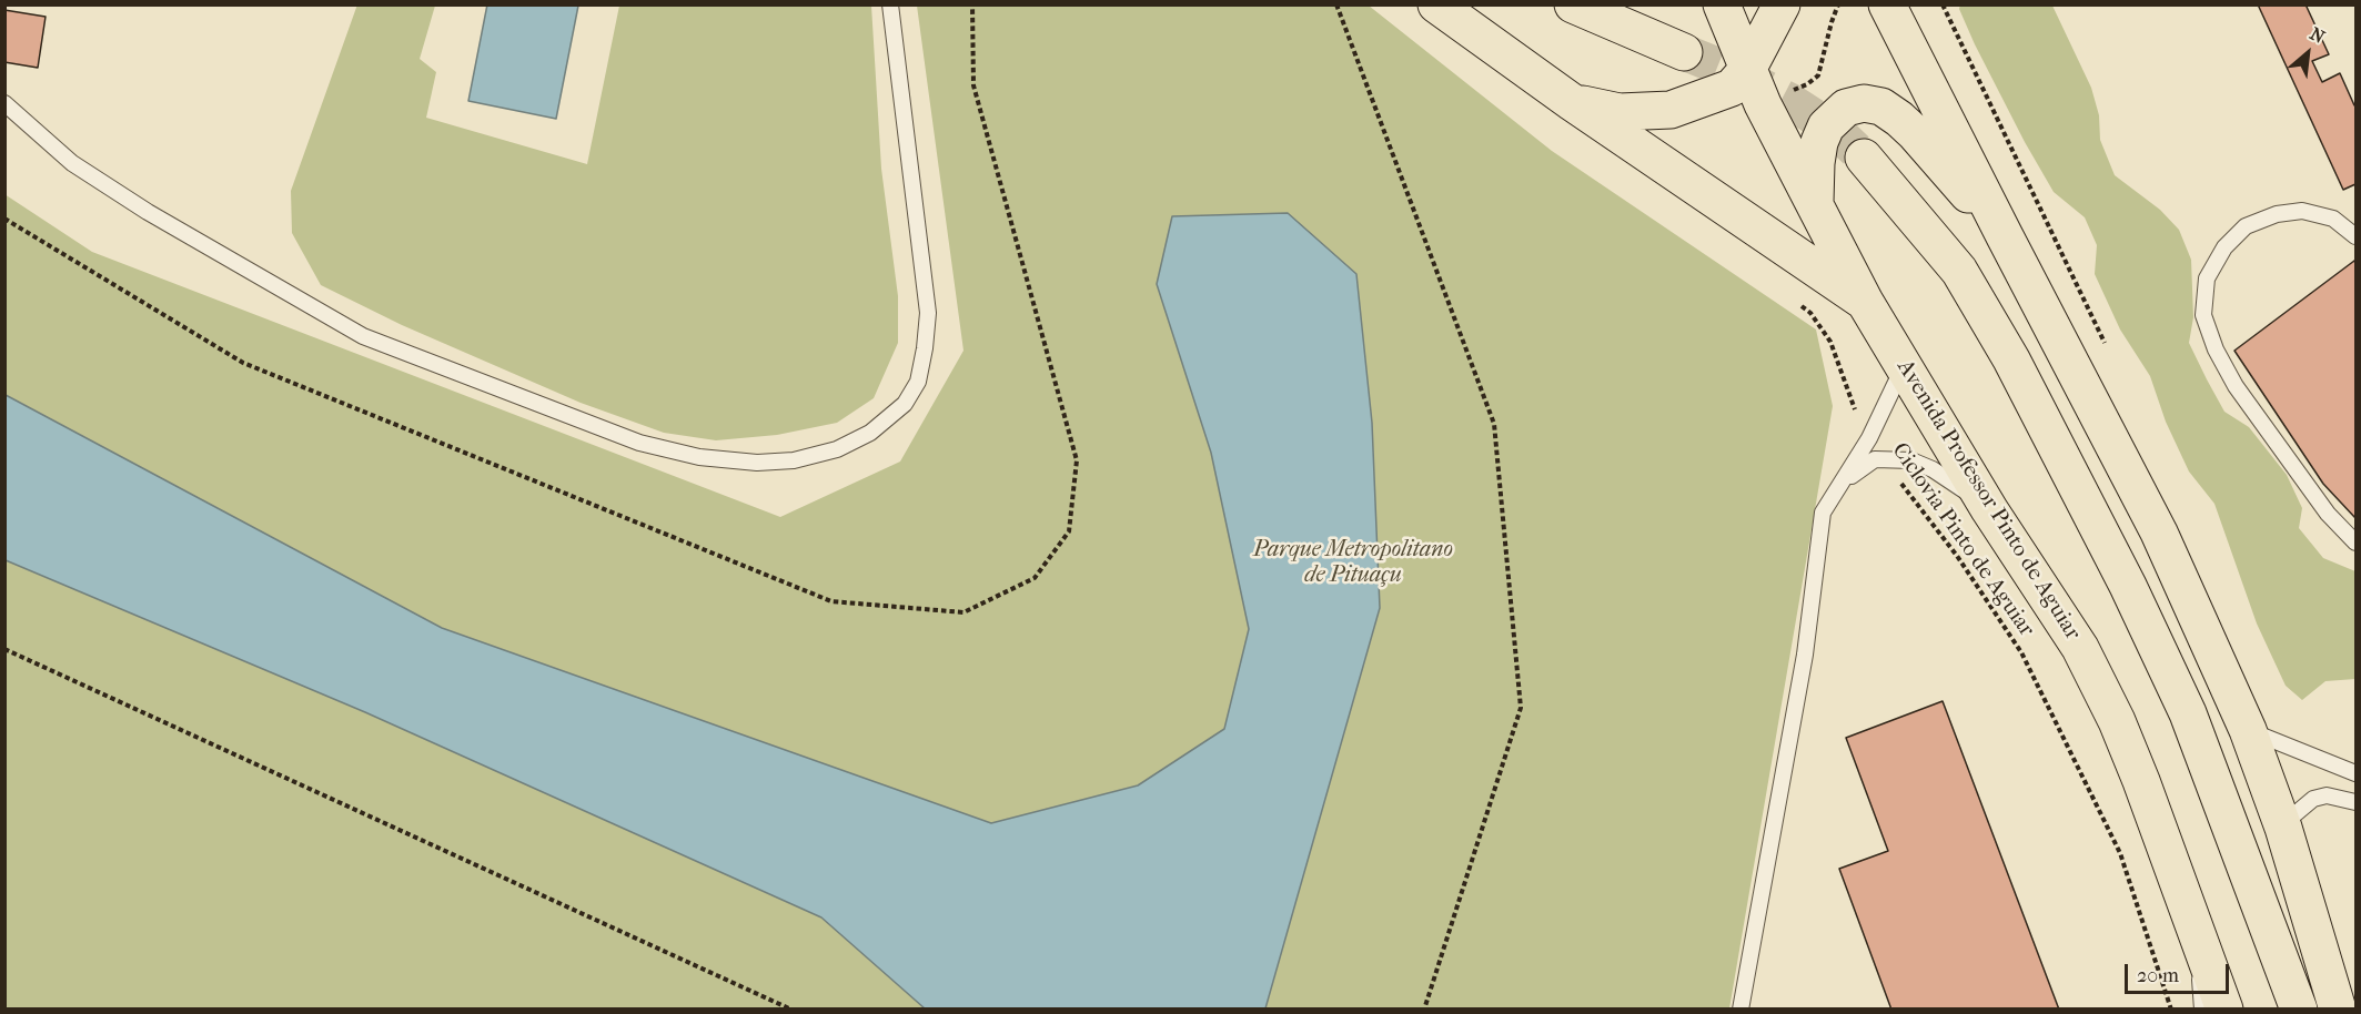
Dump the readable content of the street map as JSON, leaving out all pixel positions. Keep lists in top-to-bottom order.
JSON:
{
  "streets": {
    "main road": ["Avenida Professor Pinto de Aguiar"],
    "path": ["Ciclovia Pinto de Aguiar"]
  },
  "parks": ["Parque Metropolitano de Pituaçu"],
  "scale_bar": "20 m",
  "north": "top right"
}
